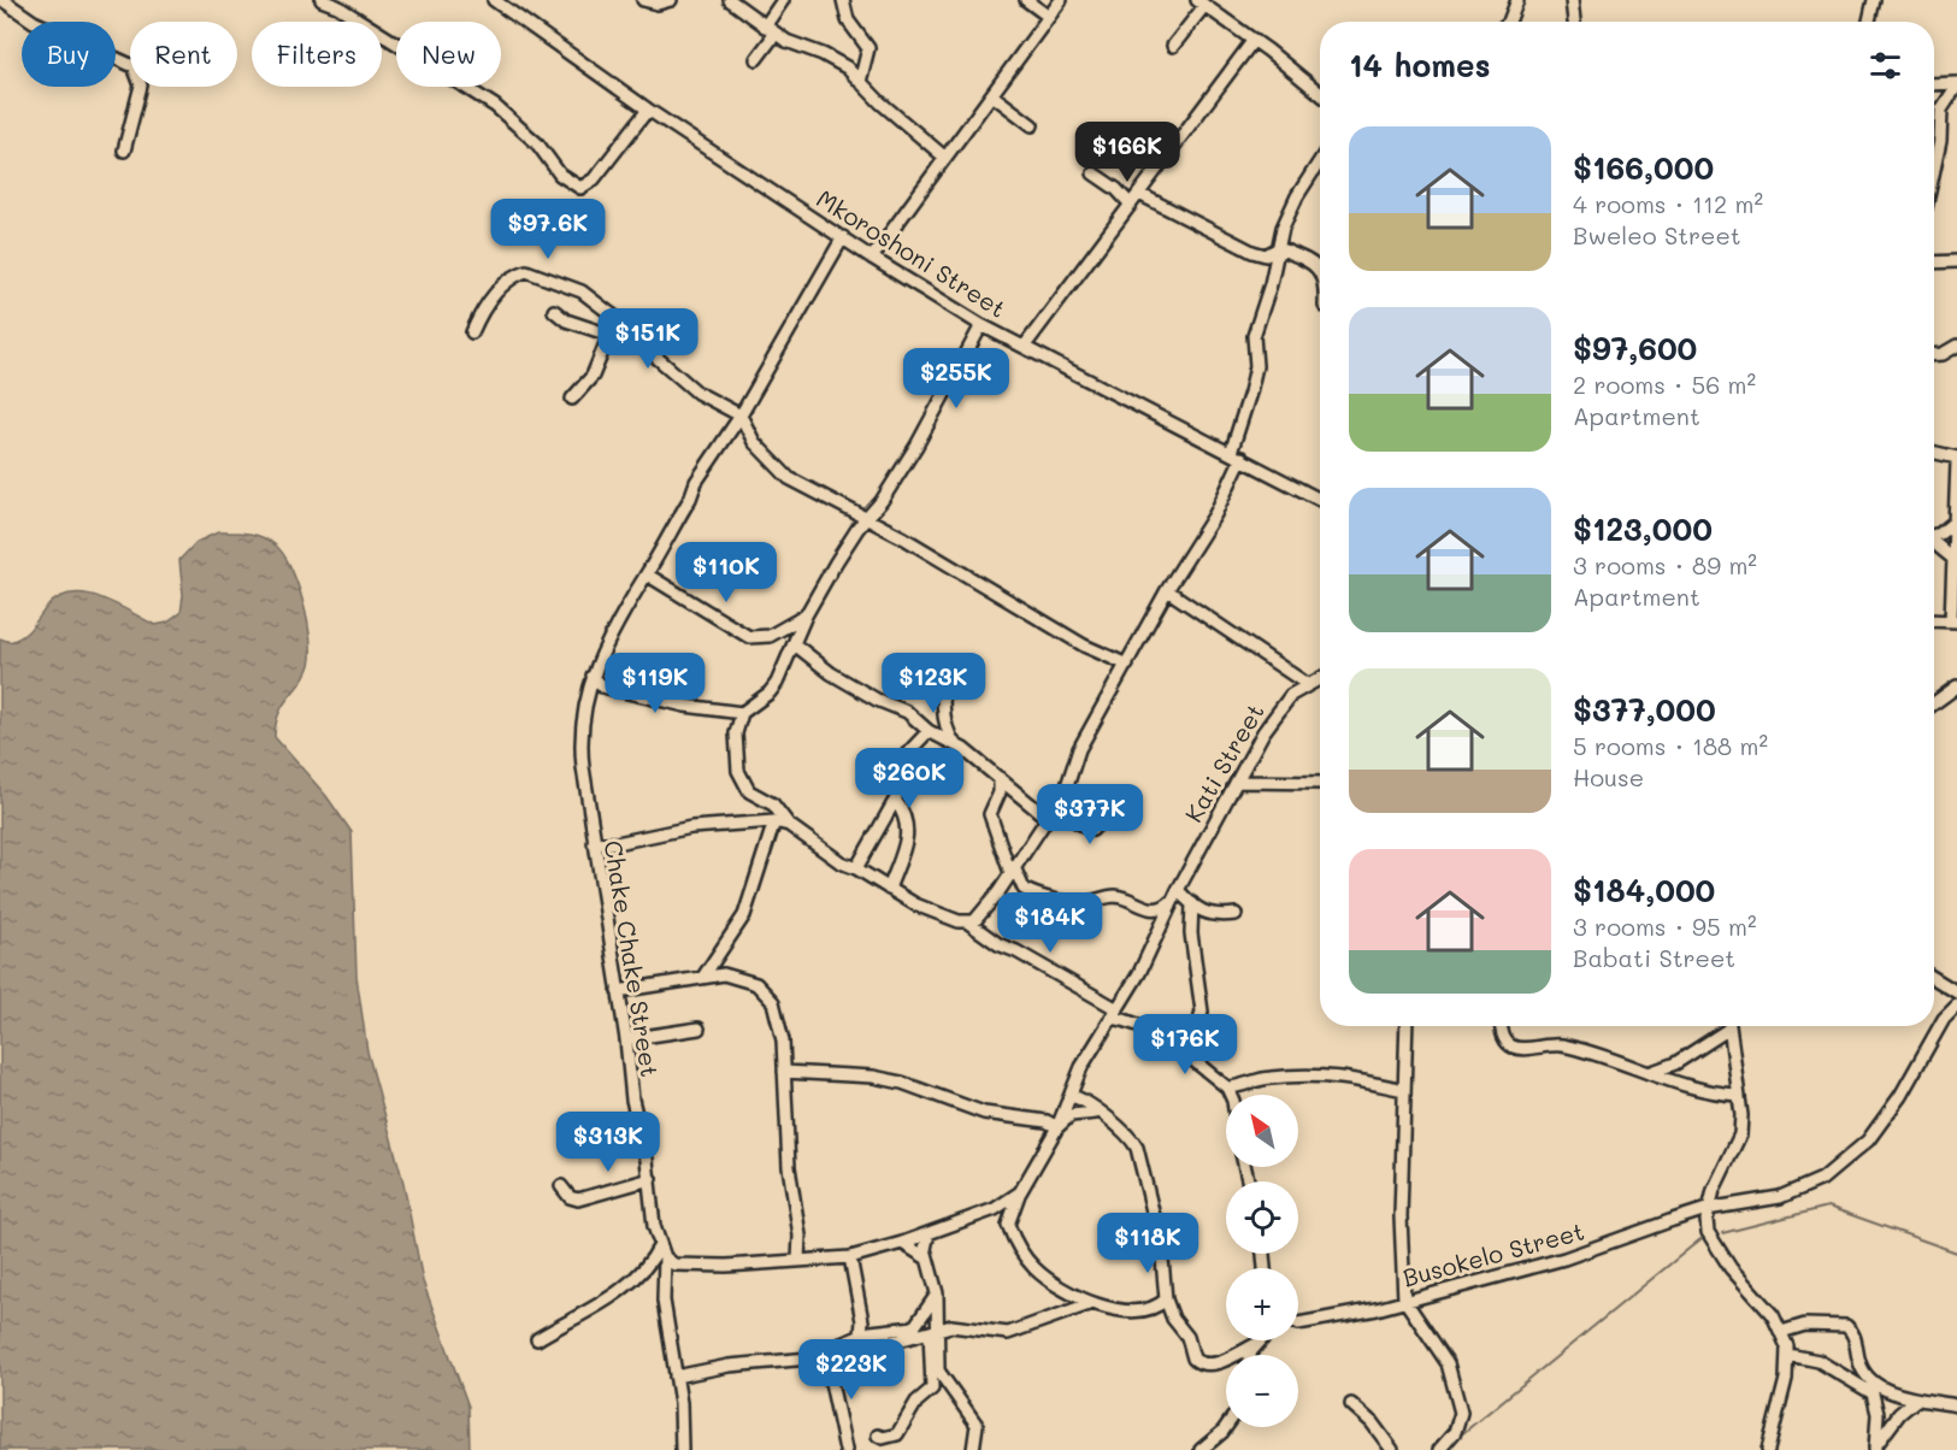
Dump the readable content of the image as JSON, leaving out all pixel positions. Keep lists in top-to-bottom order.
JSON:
{
  "streets": {
    "street": [
      "Mkoroshoni Street",
      "Kati Street",
      "Chake Chake Street",
      "Busokelo Street"
    ]
  },
  "crossings": [
    ["Mkoroshoni Street", "Chake Chake Street"]
  ],
  "north": "top left",
  "page": {
    "chip": [
      "Buy",
      "Rent",
      "Filters",
      "New"
    ],
    "heading": "14 homes",
    "list": [
      {
        "name": "$166,000",
        "note": "4 rooms · 112 m² · Bweleo Street"
      },
      {
        "name": "$97,600",
        "note": "2 rooms · 56 m² · Apartment"
      },
      {
        "name": "$123,000",
        "note": "3 rooms · 89 m² · Apartment"
      },
      {
        "name": "$377,000",
        "note": "5 rooms · 188 m² · House"
      },
      {
        "name": "$184,000",
        "note": "3 rooms · 95 m² · Babati Street"
      }
    ],
    "price": [
      "$166K",
      "$97.6K",
      "$151K",
      "$255K",
      "$110K",
      "$119K",
      "$123K",
      "$260K",
      "$377K",
      "$184K",
      "$176K",
      "$313K",
      "$118K",
      "$223K"
    ],
    "map_buttons": ["+", "−"]
  }
}
